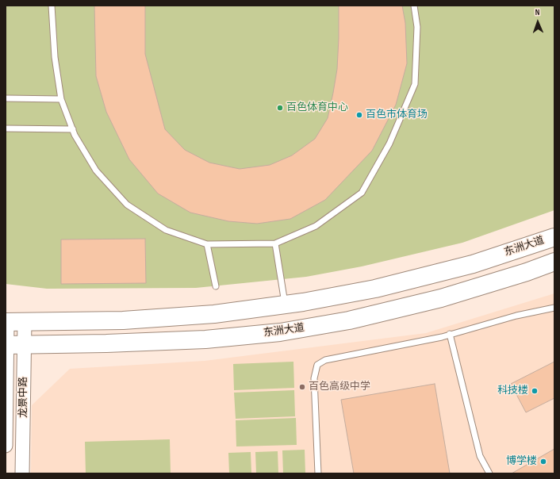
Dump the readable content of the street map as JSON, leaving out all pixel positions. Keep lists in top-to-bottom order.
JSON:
{
  "streets": {
    "main road": ["东洲大道"],
    "street": ["龙景中路"]
  },
  "crossings": [
    ["东洲大道", "龙景中路"]
  ],
  "places": [
    "百色体育中心",
    "百色市体育场",
    "百色高级中学",
    "科技楼",
    "博学楼"
  ],
  "north": "top"
}
